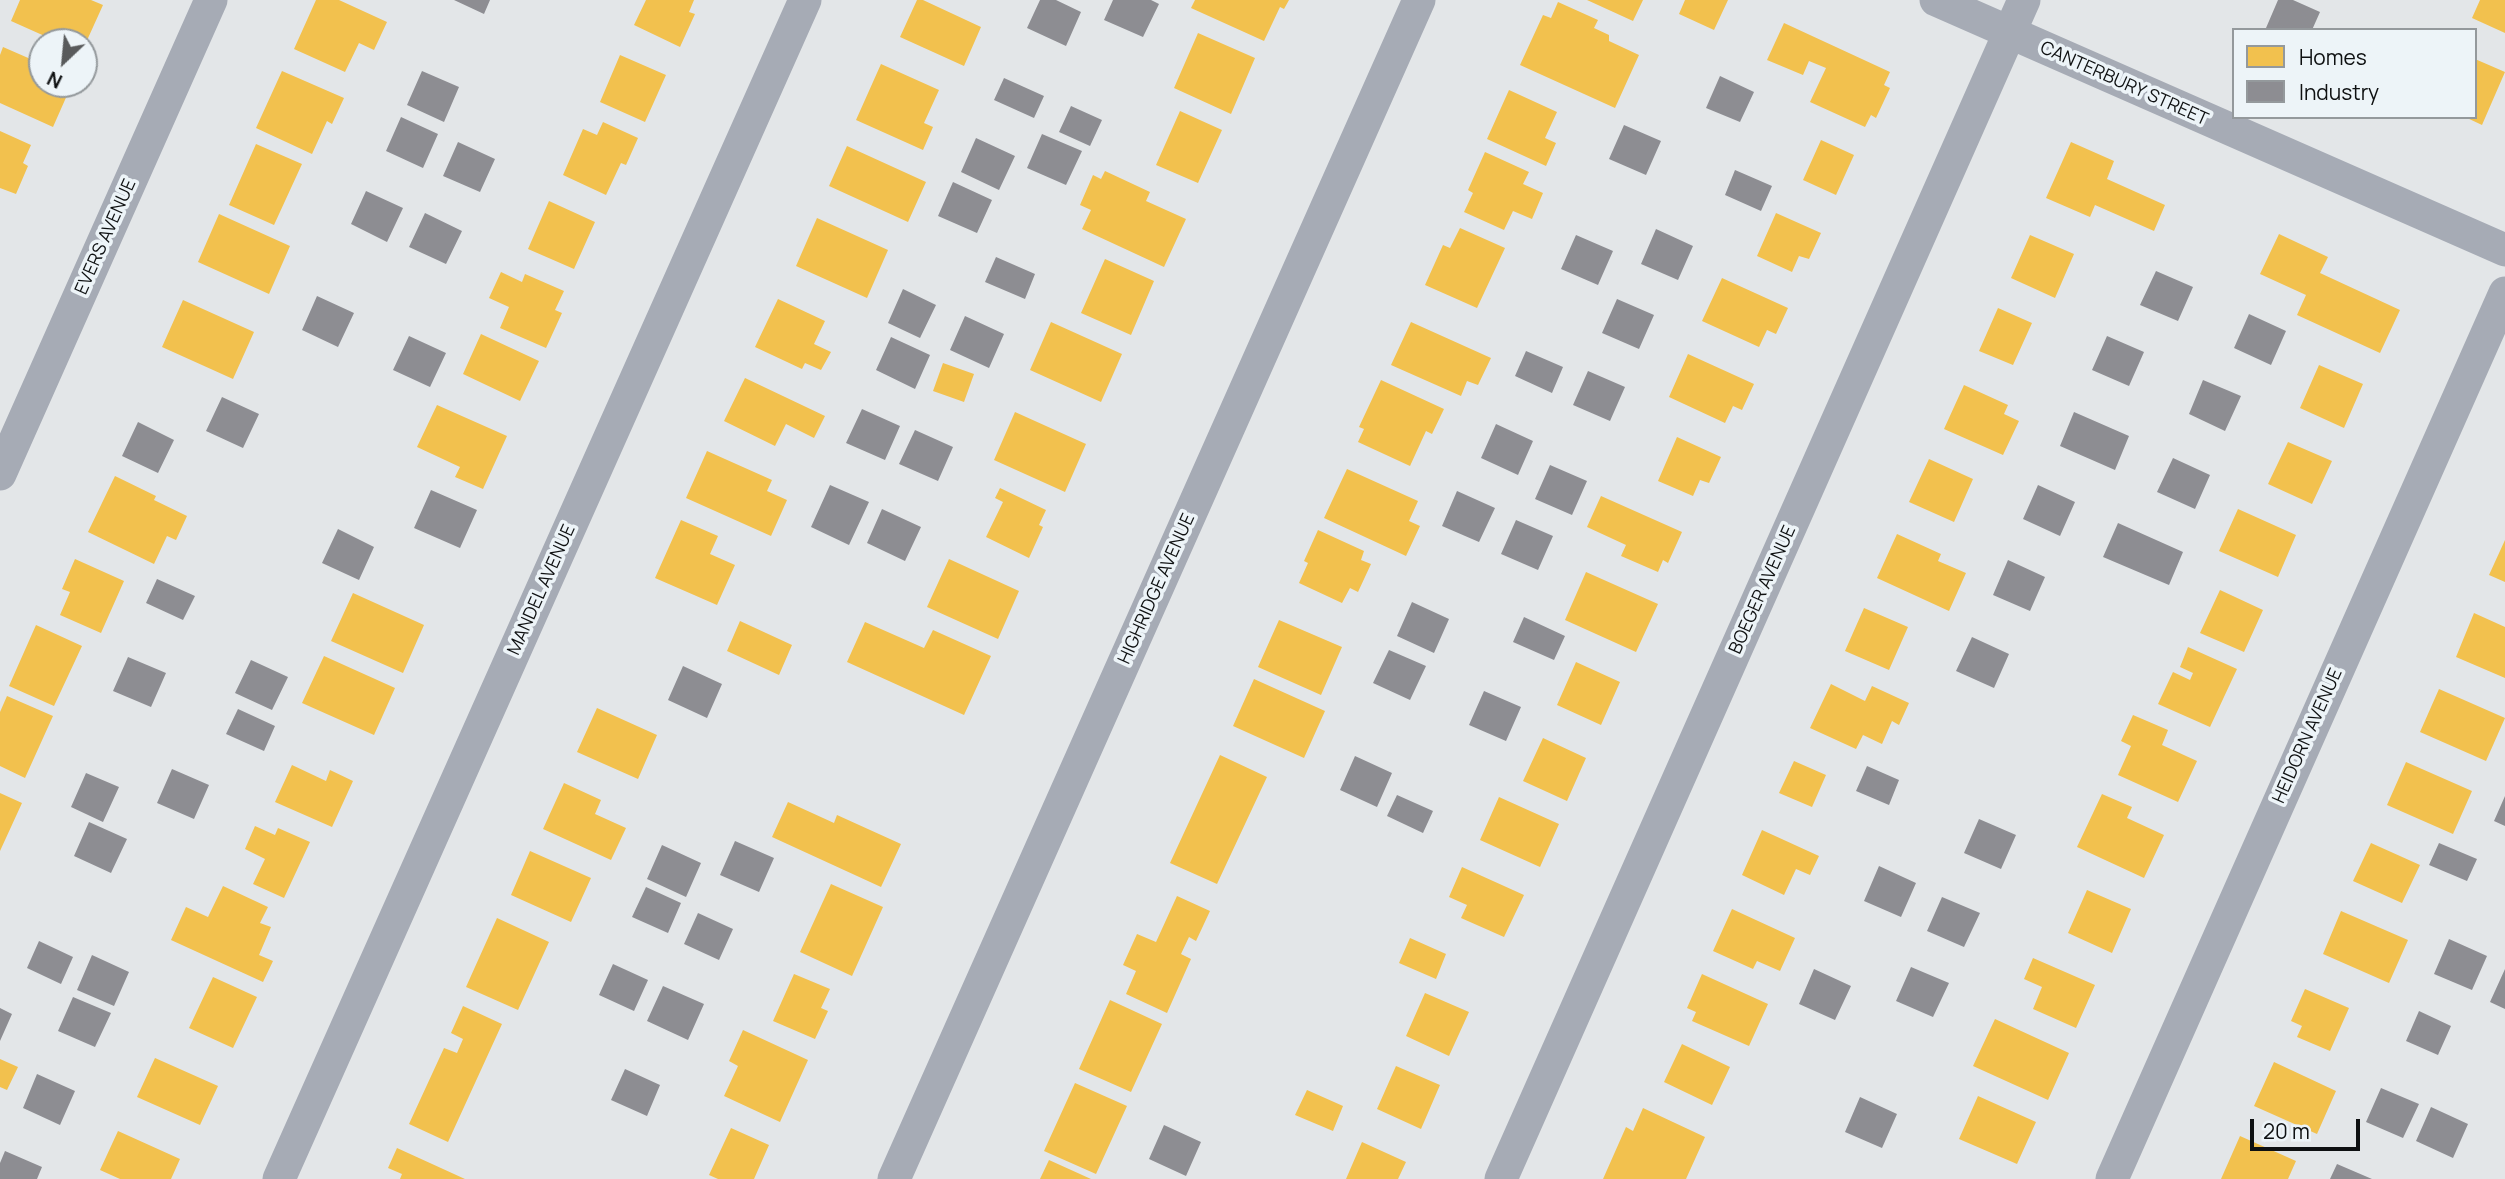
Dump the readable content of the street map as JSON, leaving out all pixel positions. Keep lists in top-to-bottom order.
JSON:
{
  "streets": {
    "street": [
      "CANTERBURY STREET",
      "EVERS AVENUE",
      "HIGHRIDGE AVENUE",
      "MANDEL AVENUE",
      "BOEGER AVENUE",
      "HEIDORN AVENUE"
    ]
  },
  "crossings": [
    ["CANTERBURY STREET", "BOEGER AVENUE"]
  ],
  "legend": ["Homes", "Industry"],
  "scale_bar": "20 m",
  "north": "bottom left"
}
